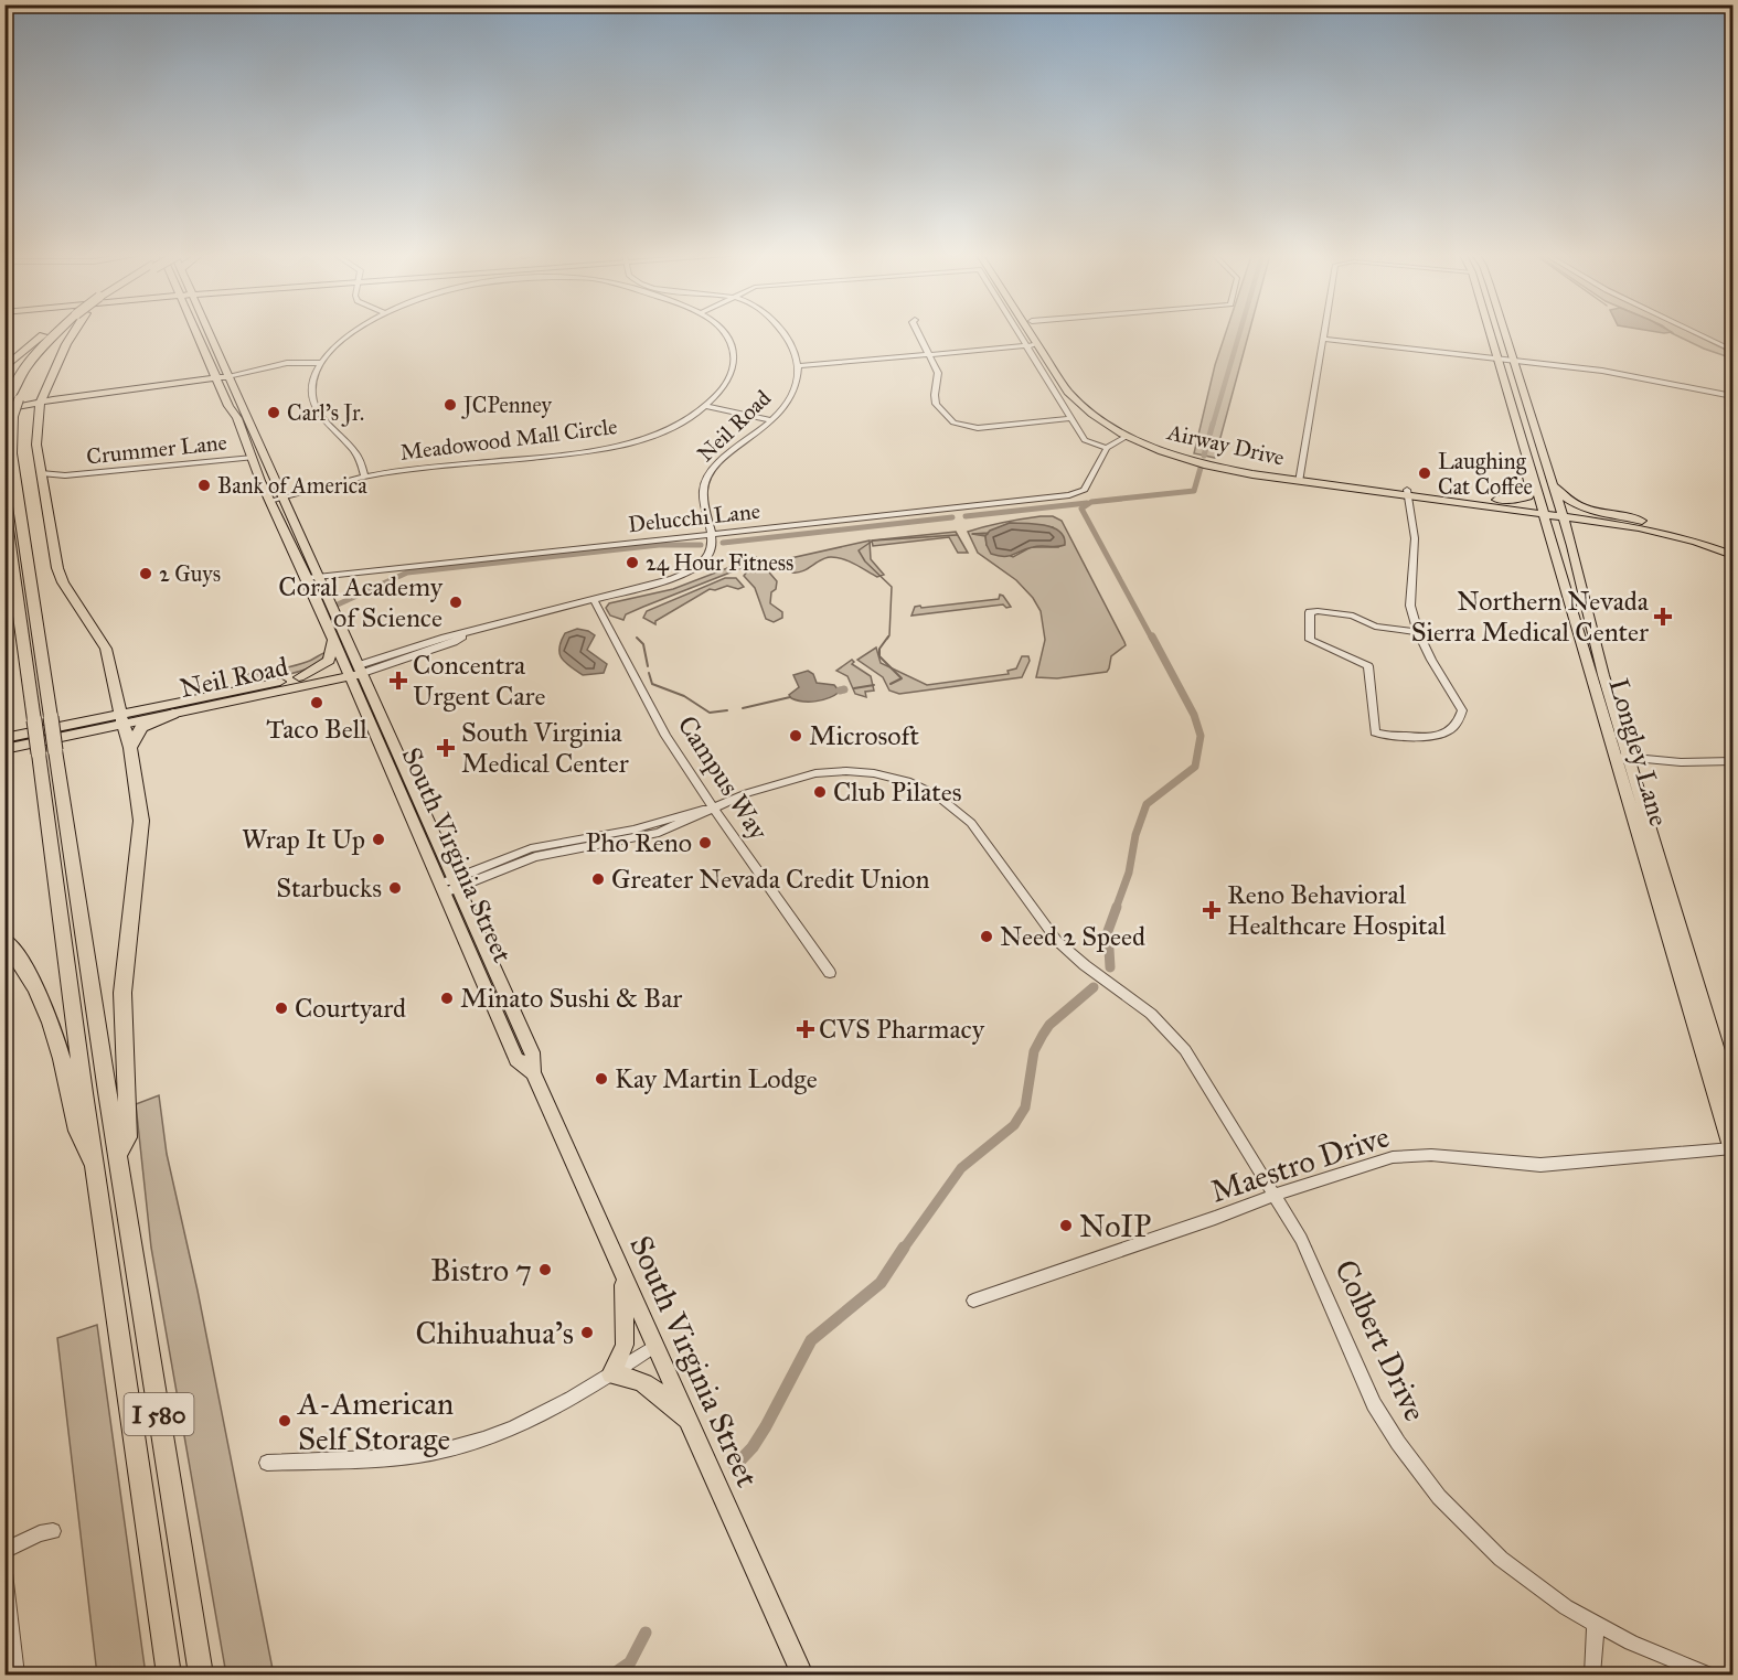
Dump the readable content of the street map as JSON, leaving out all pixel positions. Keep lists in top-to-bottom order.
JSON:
{
  "streets": {
    "highway": ["I 580"],
    "main road": [
      "Neil Road",
      "Airway Drive",
      "Longley Lane",
      "South Virginia Street"
    ],
    "street": [
      "Meadowood Mall Circle",
      "Crummer Lane",
      "Delucchi Lane",
      "Campus Way",
      "Maestro Drive",
      "Colbert Drive"
    ]
  },
  "crossings": [
    ["Neil Road", "Delucchi Lane"],
    ["Neil Road", "Campus Way"],
    ["Neil Road", "South Virginia Street"],
    ["Meadowood Mall Circle", "South Virginia Street"],
    ["Airway Drive", "Longley Lane"],
    ["Crummer Lane", "South Virginia Street"],
    ["Delucchi Lane", "South Virginia Street"],
    ["Longley Lane", "Maestro Drive"],
    ["Campus Way", "Colbert Drive"],
    ["South Virginia Street", "Colbert Drive"],
    ["Maestro Drive", "Colbert Drive"]
  ],
  "places": {
    "other": [
      "JCPenney",
      "Carl's Jr.",
      "Laughing Cat Coffee",
      "Bank of America",
      "24 Hour Fitness",
      "2 Guys",
      "Coral Academy of Science",
      "Taco Bell",
      "Microsoft",
      "Club Pilates",
      "Wrap It Up",
      "Pho Reno",
      "Greater Nevada Credit Union",
      "Starbucks",
      "Need 2 Speed",
      "Minato Sushi & Bar",
      "Courtyard",
      "Kay Martin Lodge",
      "NoIP",
      "Bistro 7",
      "Chihuahua's",
      "A-American Self Storage"
    ],
    "health": [
      "Northern Nevada Sierra Medical Center",
      "Concentra Urgent Care",
      "South Virginia Medical Center",
      "Reno Behavioral Healthcare Hospital",
      "CVS Pharmacy"
    ]
  }
}
